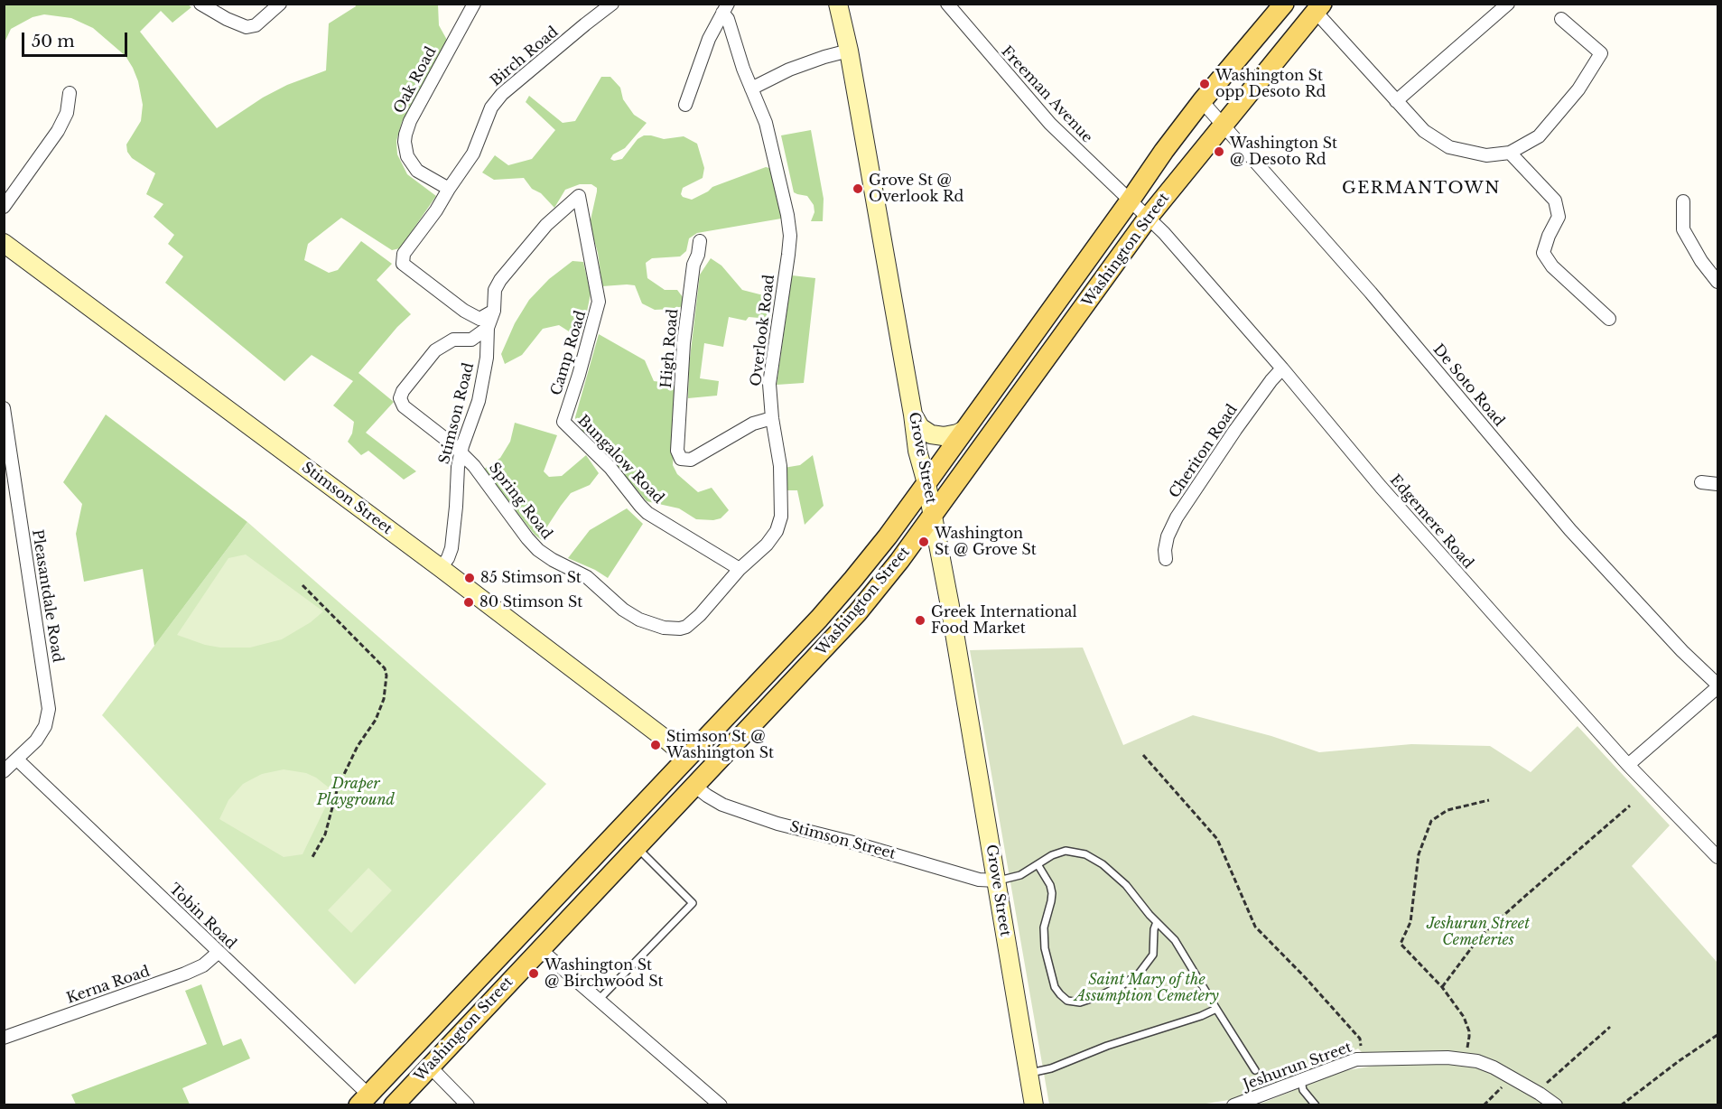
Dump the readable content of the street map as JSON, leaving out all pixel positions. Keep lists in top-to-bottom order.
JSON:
{
  "streets": {
    "main road": ["Washington Street", "Grove Street", "Stimson Street"],
    "street": [
      "Birch Road",
      "Oak Road",
      "Freeman Avenue",
      "Overlook Road",
      "High Road",
      "Camp Road",
      "De Soto Road",
      "Stimson Road",
      "Cheriton Road",
      "Bungalow Road",
      "Spring Road",
      "Edgemere Road",
      "Pleasantdale Road",
      "Tobin Road",
      "Kerna Road",
      "Jeshurun Street"
    ]
  },
  "crossings": [
    ["Birch Road", "Oak Road"],
    ["Birch Road", "Stimson Road"],
    ["Freeman Avenue", "Washington Street"],
    ["Freeman Avenue", "Edgemere Road"],
    ["Washington Street", "De Soto Road"],
    ["Washington Street", "Grove Street"],
    ["Washington Street", "Stimson Street"],
    ["Washington Street", "Edgemere Road"],
    ["Washington Street", "Tobin Road"],
    ["Overlook Road", "High Road"],
    ["Overlook Road", "Bungalow Road"],
    ["Overlook Road", "Spring Road"],
    ["Camp Road", "Stimson Road"],
    ["Camp Road", "Bungalow Road"],
    ["Stimson Road", "Stimson Street"],
    ["Stimson Road", "Spring Road"],
    ["Cheriton Road", "Edgemere Road"],
    ["Grove Street", "Stimson Street"],
    ["Pleasantdale Road", "Tobin Road"],
    ["Tobin Road", "Kerna Road"]
  ],
  "districts": ["GERMANTOWN"],
  "parks": ["Draper Playground", "Jeshurun Street Cemeteries", "Saint Mary of the Assumption Cemetery"],
  "places": [
    "Washington St opp Desoto Rd",
    "Washington St @ Desoto Rd",
    "Grove St @ Overlook Rd",
    "Washington St @ Grove St",
    "85 Stimson St",
    "80 Stimson St",
    "Greek International Food Market",
    "Stimson St @ Washington St",
    "Washington St @ Birchwood St"
  ],
  "scale_bar": "50 m"
}
